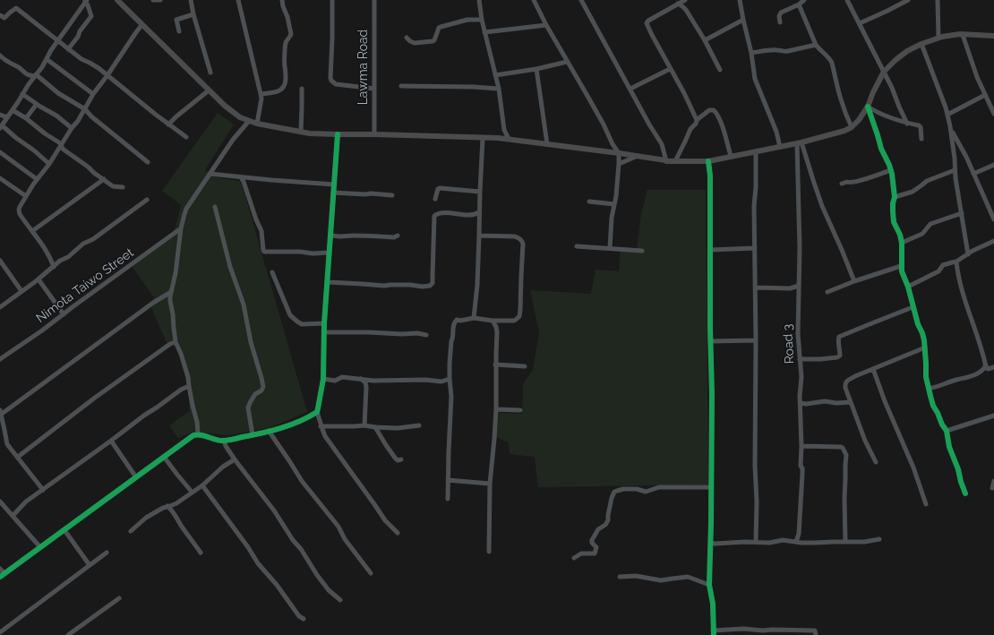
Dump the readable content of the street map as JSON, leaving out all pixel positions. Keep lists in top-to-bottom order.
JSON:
{
  "streets": {
    "street": ["Lawma Road", "Nimota Taiwo Street", "Road 3"]
  }
}
